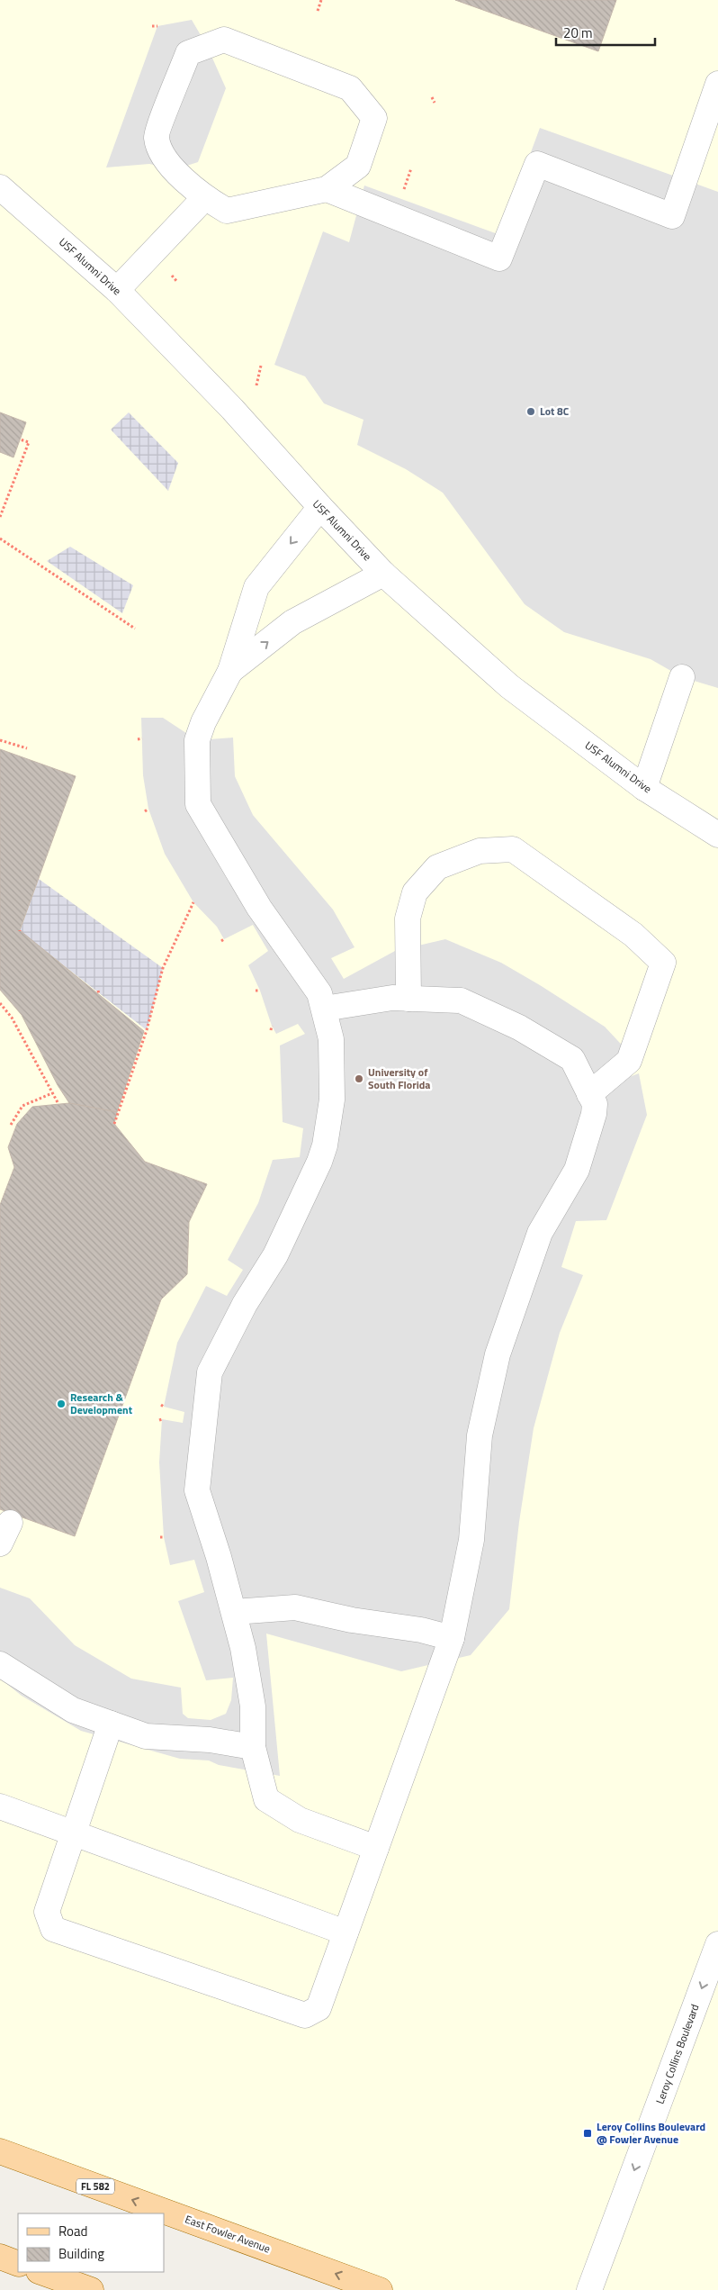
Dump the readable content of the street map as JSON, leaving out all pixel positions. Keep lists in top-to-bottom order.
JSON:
{
  "streets": {
    "main road": ["FL 582", "East Fowler Avenue"],
    "street": ["USF Alumni Drive", "Leroy Collins Boulevard"]
  },
  "one_way": ["Leroy Collins Boulevard", "East Fowler Avenue"],
  "places": {
    "other": ["Lot 8C", "University of South Florida", "Research & Development"],
    "transit": ["Leroy Collins Boulevard @ Fowler Avenue"]
  },
  "legend": ["Road", "Building"],
  "scale_bar": "20 m"
}
